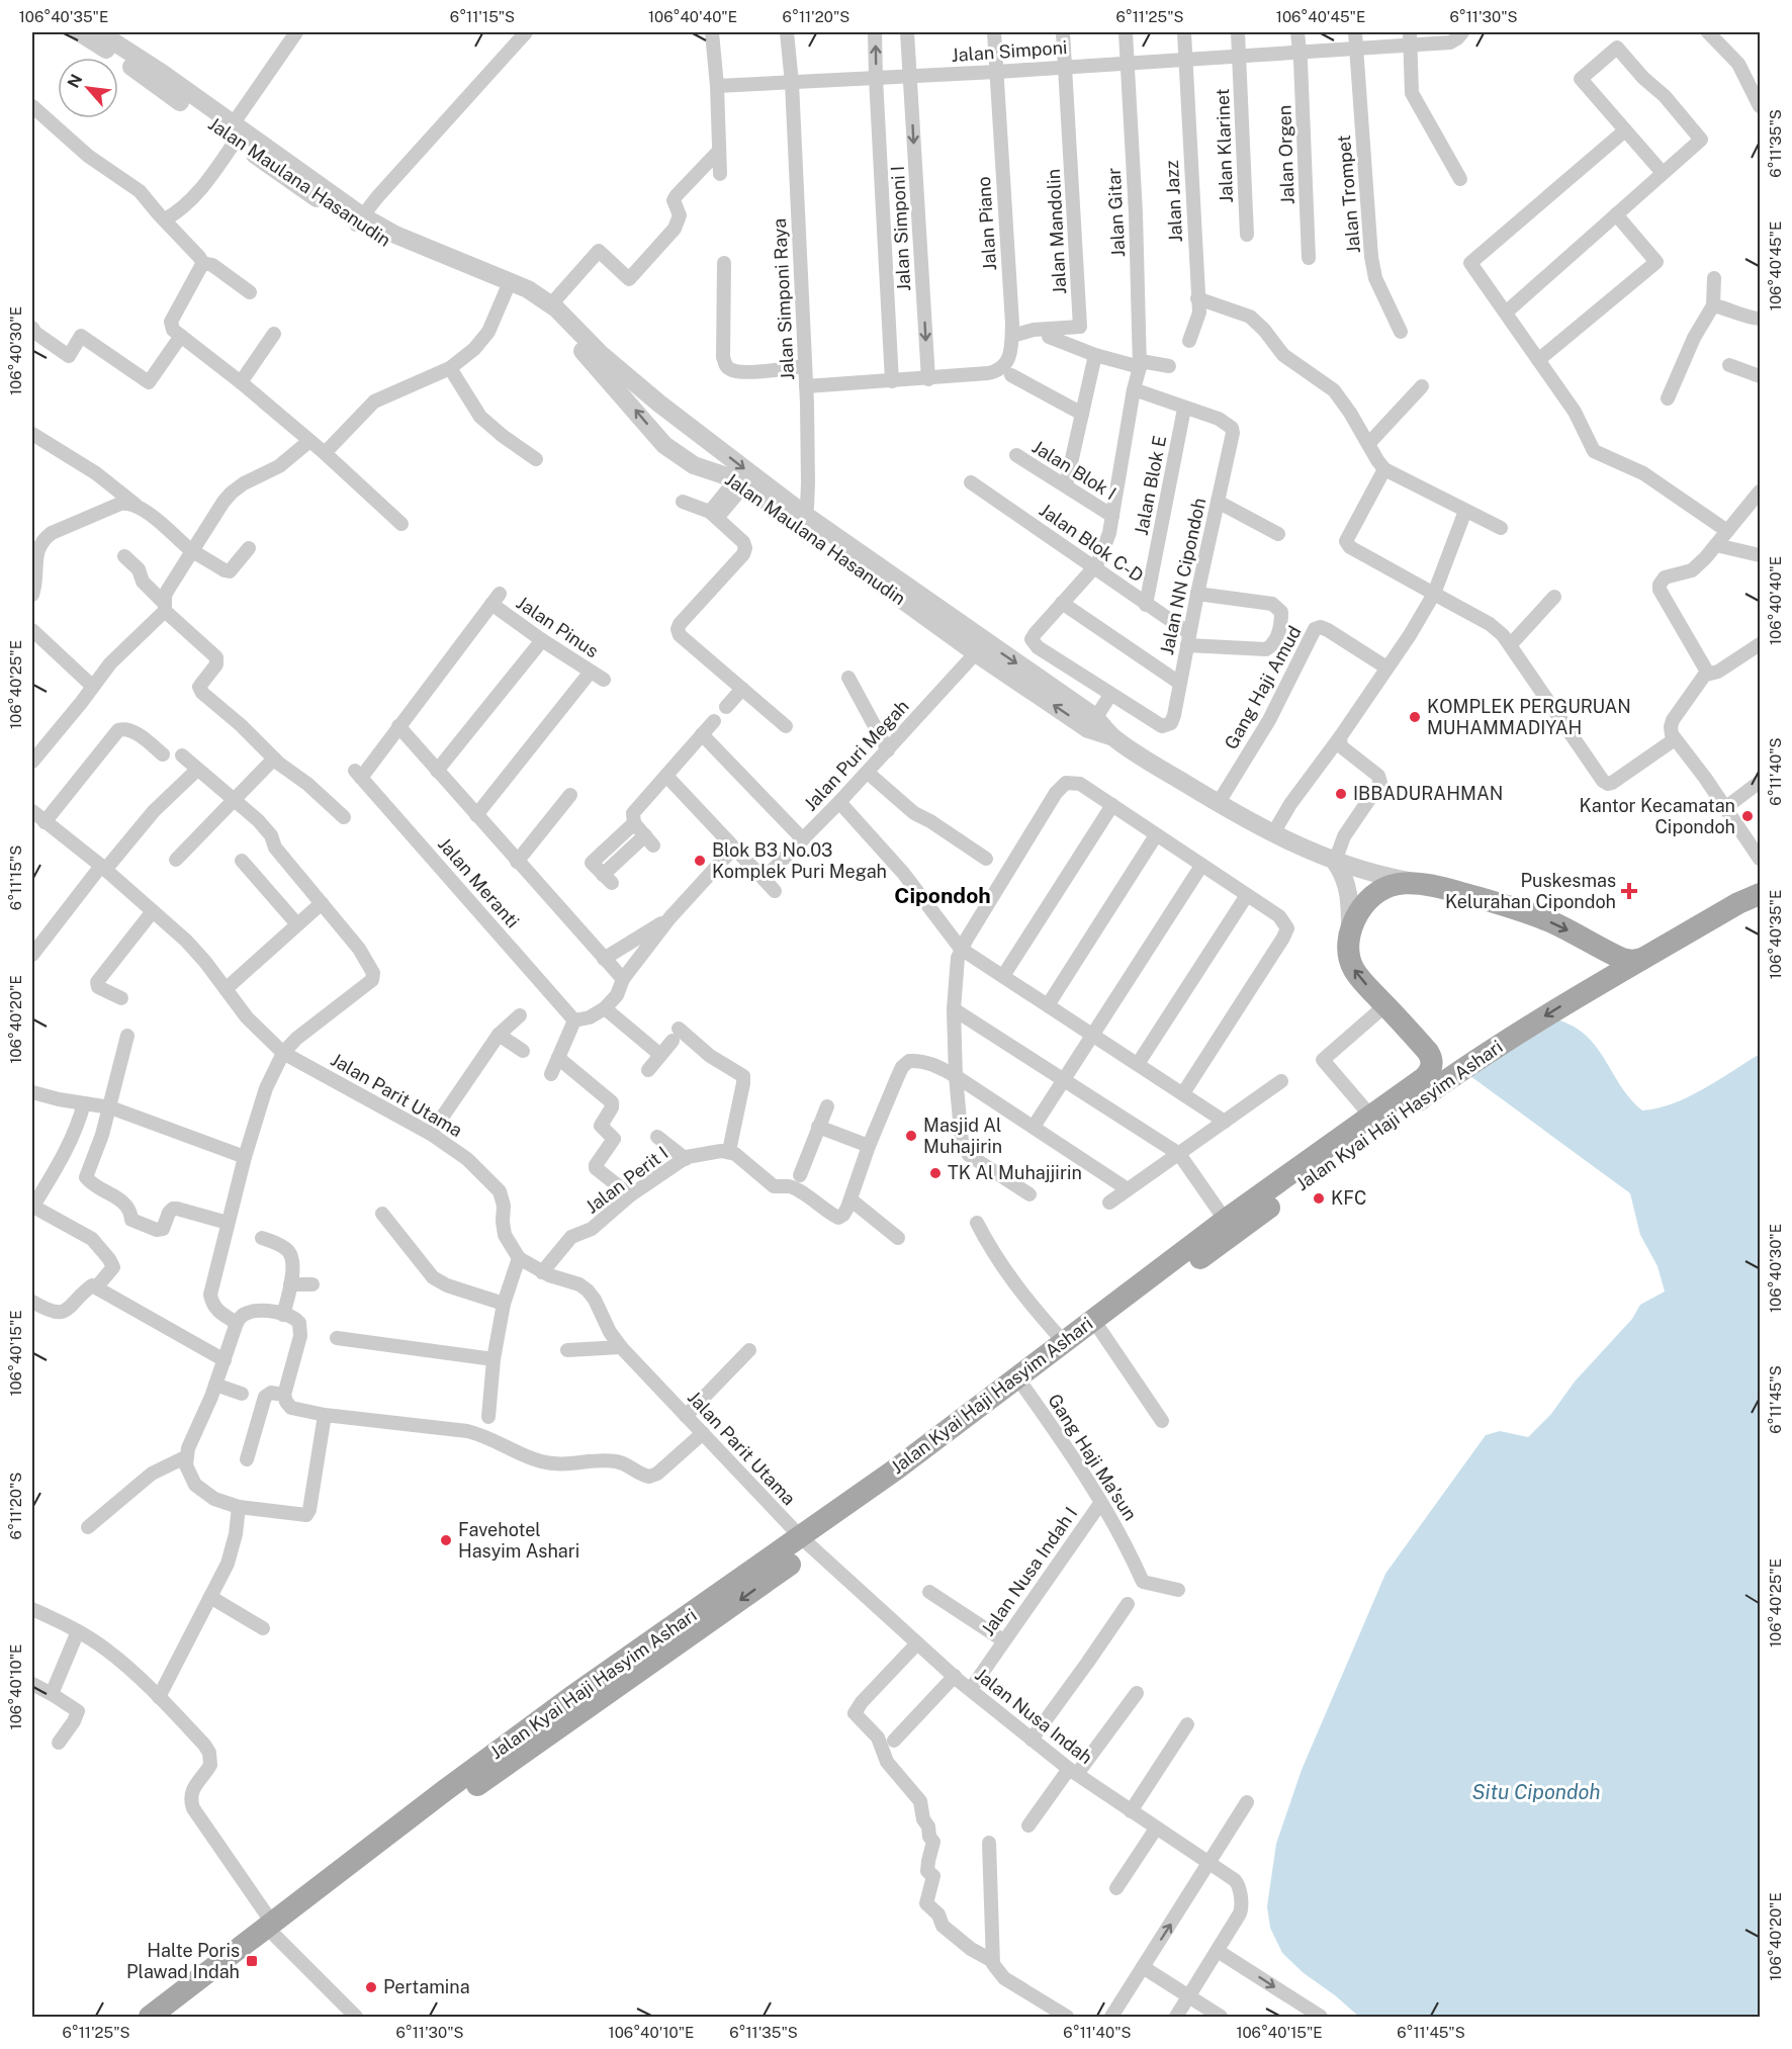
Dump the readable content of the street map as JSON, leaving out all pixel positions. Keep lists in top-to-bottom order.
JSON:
{
  "streets": {
    "main road": ["Jalan Kyai Haji Hasyim Ashari"],
    "street": [
      "Jalan Simponi",
      "Jalan Klarinet",
      "Jalan Orgen",
      "Jalan Maulana Hasanudin",
      "Jalan Trompet",
      "Jalan Jazz",
      "Jalan Gitar",
      "Jalan Piano",
      "Jalan Simponi I",
      "Jalan Mandolin",
      "Jalan Simponi Raya",
      "Jalan Blok I",
      "Jalan Blok E",
      "Jalan Blok C-D",
      "Jalan NN Cipondoh",
      "Jalan Pinus",
      "Gang Haji Amud",
      "Jalan Puri Megah",
      "Jalan Meranti",
      "Jalan Parit Utama",
      "Jalan Perit I",
      "Gang Haji Ma’sun",
      "Jalan Nusa Indah I",
      "Jalan Nusa Indah"
    ]
  },
  "crossings": [
    ["Jalan Simponi", "Jalan Klarinet"],
    ["Jalan Simponi", "Jalan Orgen"],
    ["Jalan Simponi", "Jalan Trompet"],
    ["Jalan Simponi", "Jalan Jazz"],
    ["Jalan Simponi", "Jalan Gitar"],
    ["Jalan Simponi", "Jalan Piano"],
    ["Jalan Simponi", "Jalan Simponi I"],
    ["Jalan Simponi", "Jalan Mandolin"],
    ["Jalan Simponi", "Jalan Simponi Raya"],
    ["Jalan Maulana Hasanudin", "Jalan Simponi Raya"],
    ["Jalan Maulana Hasanudin", "Gang Haji Amud"],
    ["Jalan Maulana Hasanudin", "Jalan Puri Megah"],
    ["Jalan Maulana Hasanudin", "Jalan Kyai Haji Hasyim Ashari"],
    ["Jalan Gitar", "Jalan Blok I"],
    ["Jalan Gitar", "Jalan Blok C-D"],
    ["Jalan Piano", "Jalan Mandolin"],
    ["Jalan Blok E", "Jalan Blok C-D"],
    ["Jalan Blok E", "Jalan NN Cipondoh"],
    ["Jalan Blok C-D", "Jalan NN Cipondoh"],
    ["Jalan Pinus", "Jalan Meranti"],
    ["Jalan Parit Utama", "Jalan Kyai Haji Hasyim Ashari"],
    ["Jalan Parit Utama", "Jalan Perit I"],
    ["Jalan Parit Utama", "Jalan Nusa Indah"],
    ["Jalan Kyai Haji Hasyim Ashari", "Gang Haji Ma’sun"],
    ["Jalan Kyai Haji Hasyim Ashari", "Jalan Nusa Indah"],
    ["Jalan Nusa Indah I", "Jalan Nusa Indah"]
  ],
  "districts": ["Cipondoh"],
  "water": ["Situ Cipondoh"],
  "places": {
    "other": [
      "KOMPLEK PERGURUAN MUHAMMADIYAH",
      "IBBADURAHMAN",
      "Kantor Kecamatan Cipondoh",
      "Blok B3 No.03 Komplek Puri Megah",
      "Masjid Al Muhajirin",
      "TK Al Muhajjirin",
      "KFC",
      "Favehotel Hasyim Ashari",
      "Pertamina"
    ],
    "health": ["Puskesmas Kelurahan Cipondoh"],
    "transit": ["Halte Poris Plawad Indah"]
  },
  "north": "top left",
  "coordinates": [
    "106°40'35\"E",
    "6°11'15\"S",
    "106°40'40\"E",
    "6°11'20\"S",
    "6°11'25\"S",
    "106°40'45\"E",
    "6°11'30\"S",
    "6°11'35\"S",
    "106°40'30\"E",
    "106°40'25\"E",
    "6°11'40\"S",
    "106°40'20\"E",
    "106°40'15\"E",
    "6°11'45\"S",
    "106°40'10\"E"
  ]
}
